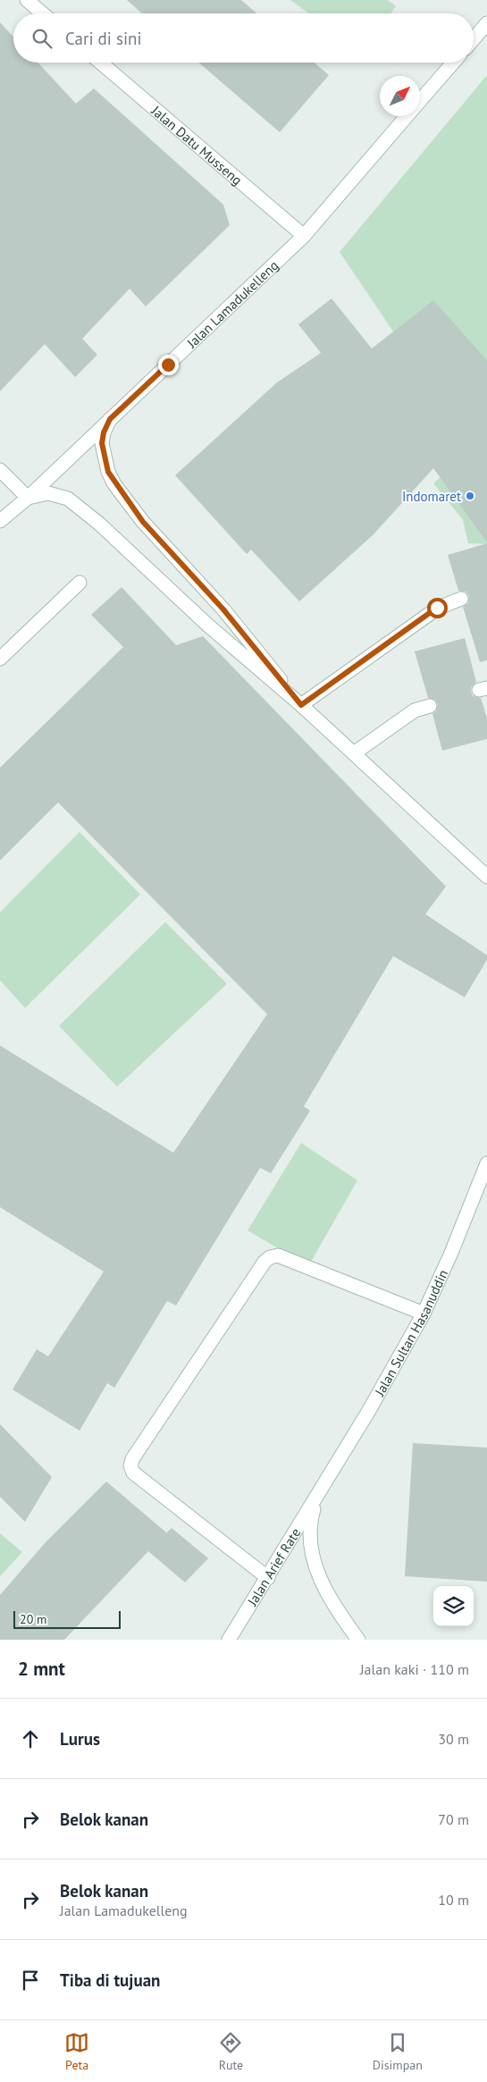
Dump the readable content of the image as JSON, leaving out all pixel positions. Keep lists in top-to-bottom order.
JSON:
{
  "streets": {
    "street": [
      "Jalan Datu Musseng",
      "Jalan Lamadukelleng",
      "Jalan Sultan Hasanuddin",
      "Jalan Arief Rate"
    ]
  },
  "crossings": [
    ["Jalan Datu Musseng", "Jalan Lamadukelleng"],
    ["Jalan Sultan Hasanuddin", "Jalan Arief Rate"]
  ],
  "places": ["Indomaret"],
  "scale_bar": "20 m",
  "north": "top right",
  "page": {
    "search": "Cari di sini",
    "scale": "20 m",
    "heading": ["2 mnt", "Jalan kaki · 110 m"],
    "list": [
      ["Lurus", "30 m"],
      ["Belok kanan", "70 m"],
      ["Belok kanan", "Jalan Lamadukelleng", "10 m"],
      "Tiba di tujuan"
    ],
    "nav": ["Peta", "Rute", "Disimpan"]
  }
}
